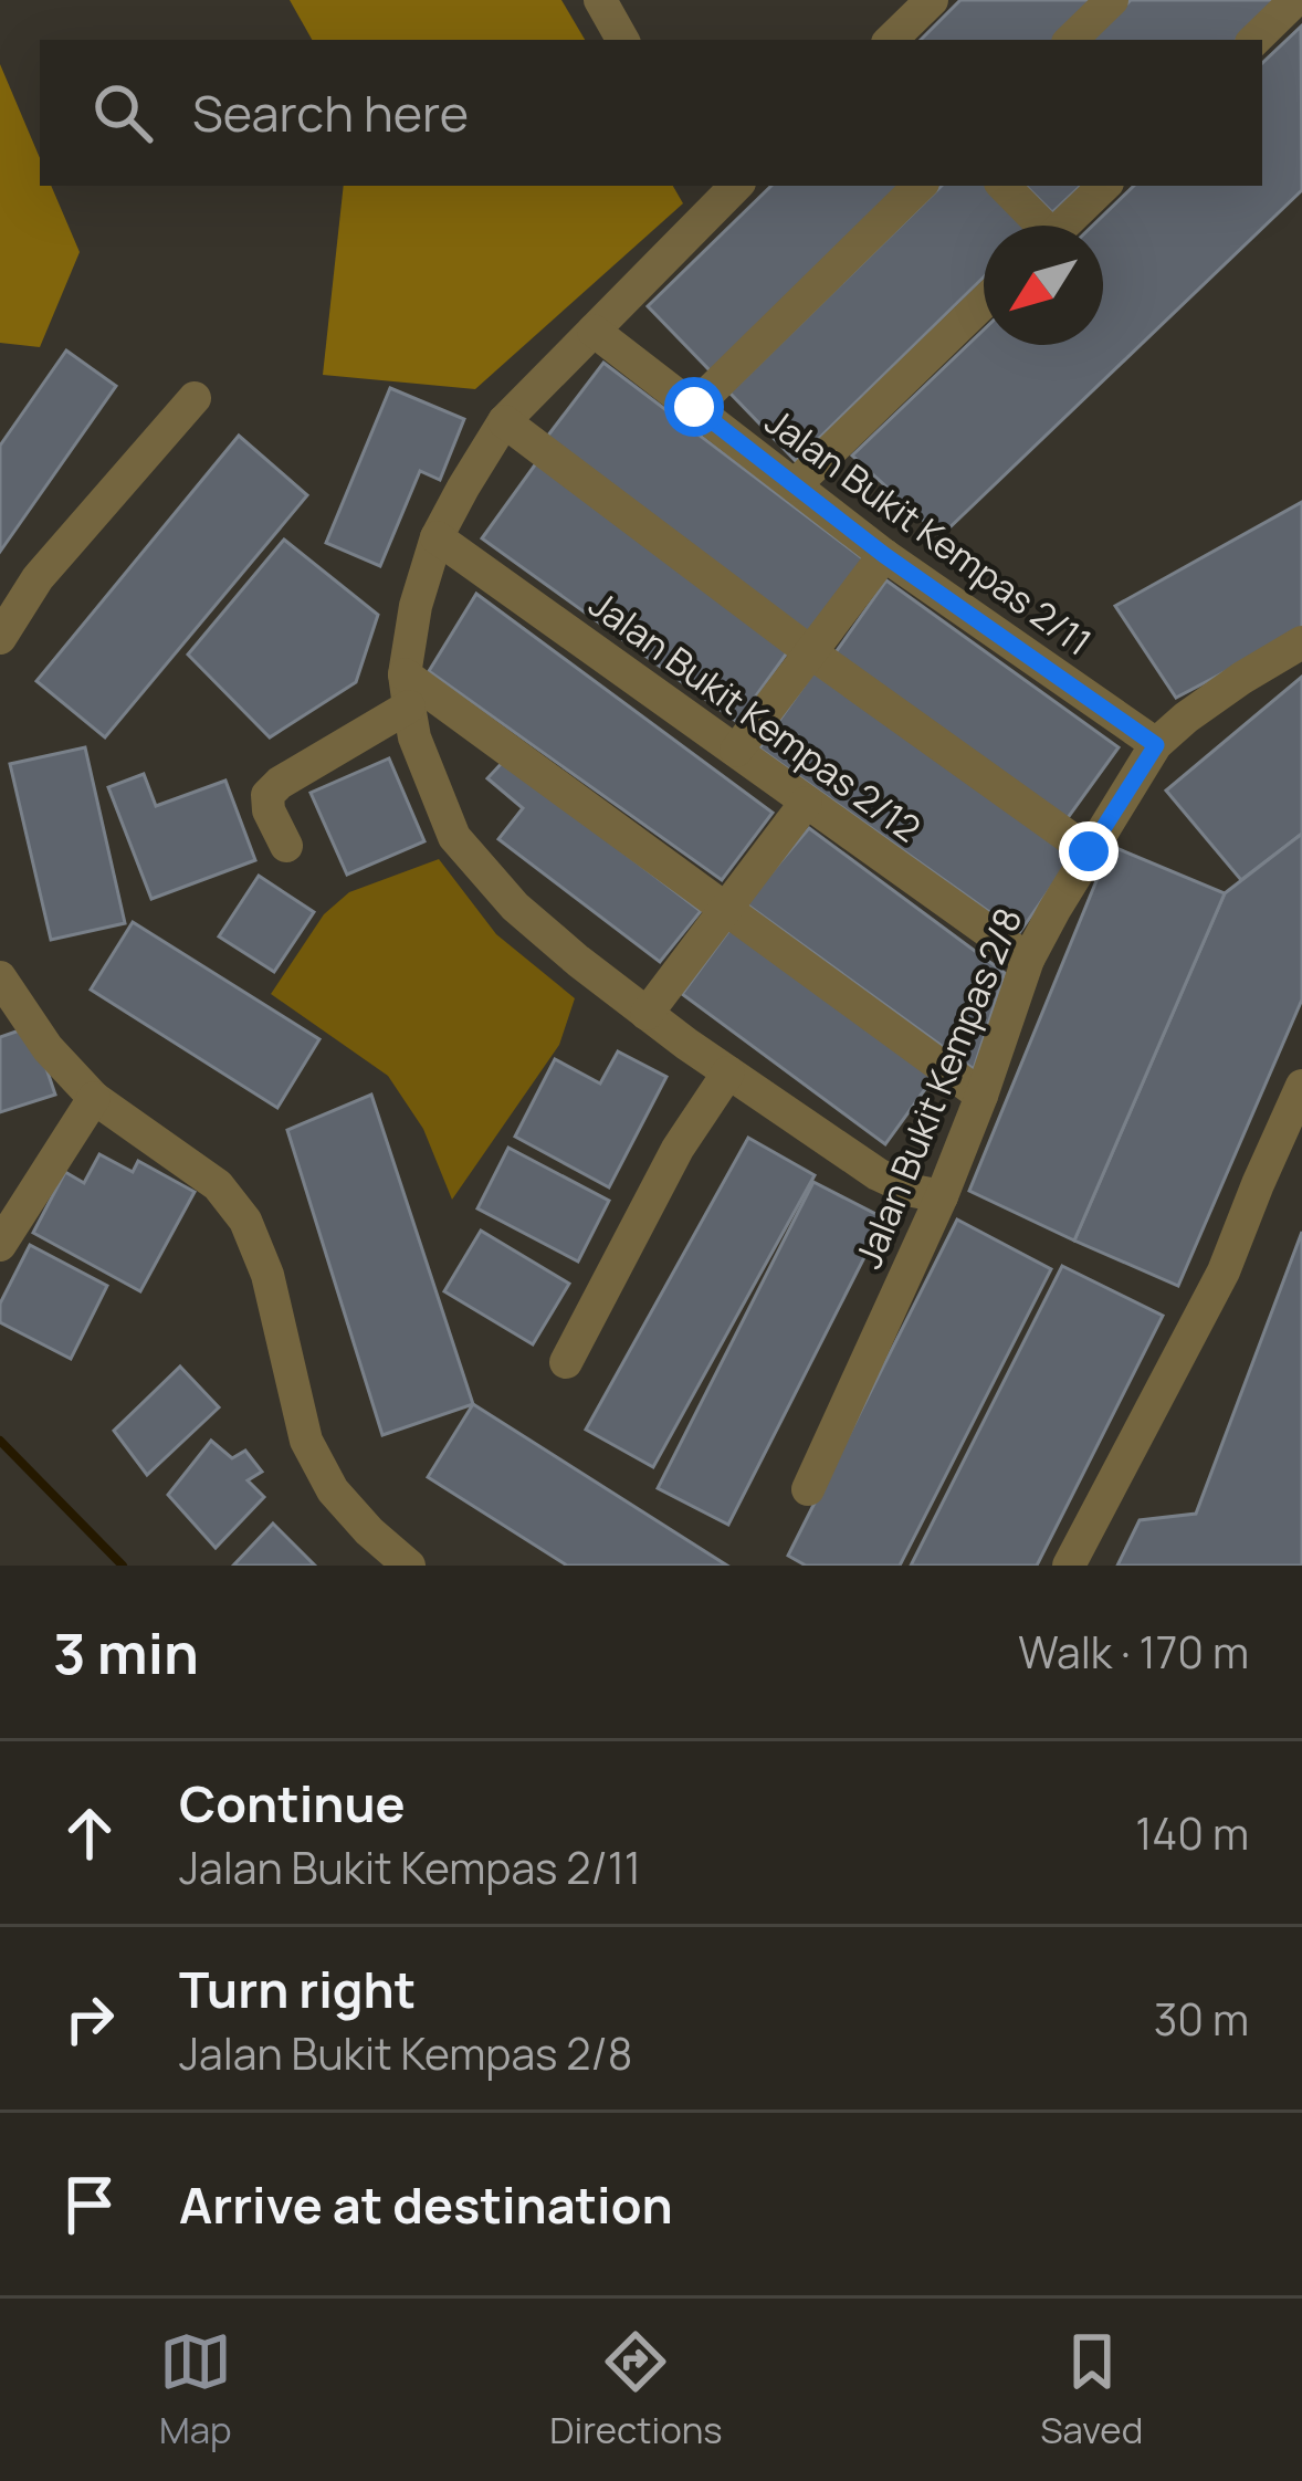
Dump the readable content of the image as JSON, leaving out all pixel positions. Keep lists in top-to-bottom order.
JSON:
{
  "streets": {
    "street": ["Jalan Bukit Kempas 2/11", "Jalan Bukit Kempas 2/12", "Jalan Bukit Kempas 2/8"]
  },
  "crossings": [
    ["Jalan Bukit Kempas 2/11", "Jalan Bukit Kempas 2/8"],
    ["Jalan Bukit Kempas 2/12", "Jalan Bukit Kempas 2/8"]
  ],
  "north": "bottom left",
  "page": {
    "search": "Search here",
    "heading": ["3 min", "Walk · 170 m"],
    "list": [
      ["Continue", "Jalan Bukit Kempas 2/11", "140 m"],
      ["Turn right", "Jalan Bukit Kempas 2/8", "30 m"],
      "Arrive at destination"
    ],
    "nav": ["Map", "Directions", "Saved"]
  }
}
